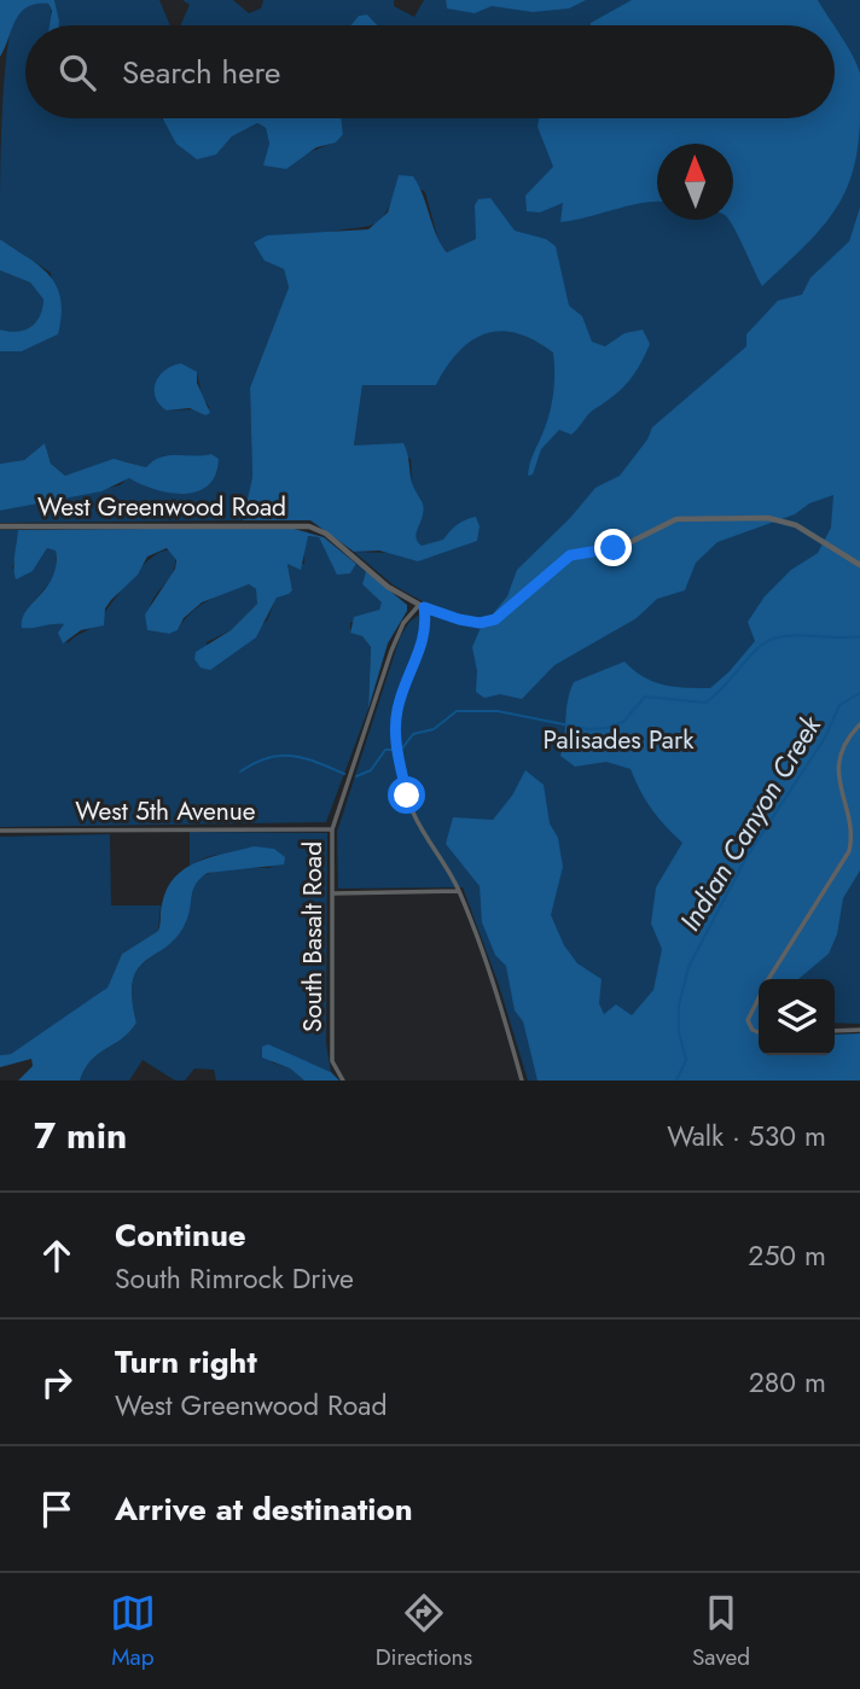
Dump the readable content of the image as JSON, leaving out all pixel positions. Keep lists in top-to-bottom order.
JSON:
{
  "streets": {
    "street": ["West Greenwood Road", "West 5th Avenue", "South Basalt Road"]
  },
  "crossings": [
    ["West Greenwood Road", "South Basalt Road"],
    ["West 5th Avenue", "South Basalt Road"]
  ],
  "water": ["Indian Canyon Creek"],
  "parks": ["Palisades Park"],
  "north": "top",
  "page": {
    "search": "Search here",
    "heading": ["7 min", "Walk · 530 m"],
    "list": [
      ["Continue", "South Rimrock Drive", "250 m"],
      ["Turn right", "West Greenwood Road", "280 m"],
      "Arrive at destination"
    ],
    "nav": ["Map", "Directions", "Saved"]
  }
}
